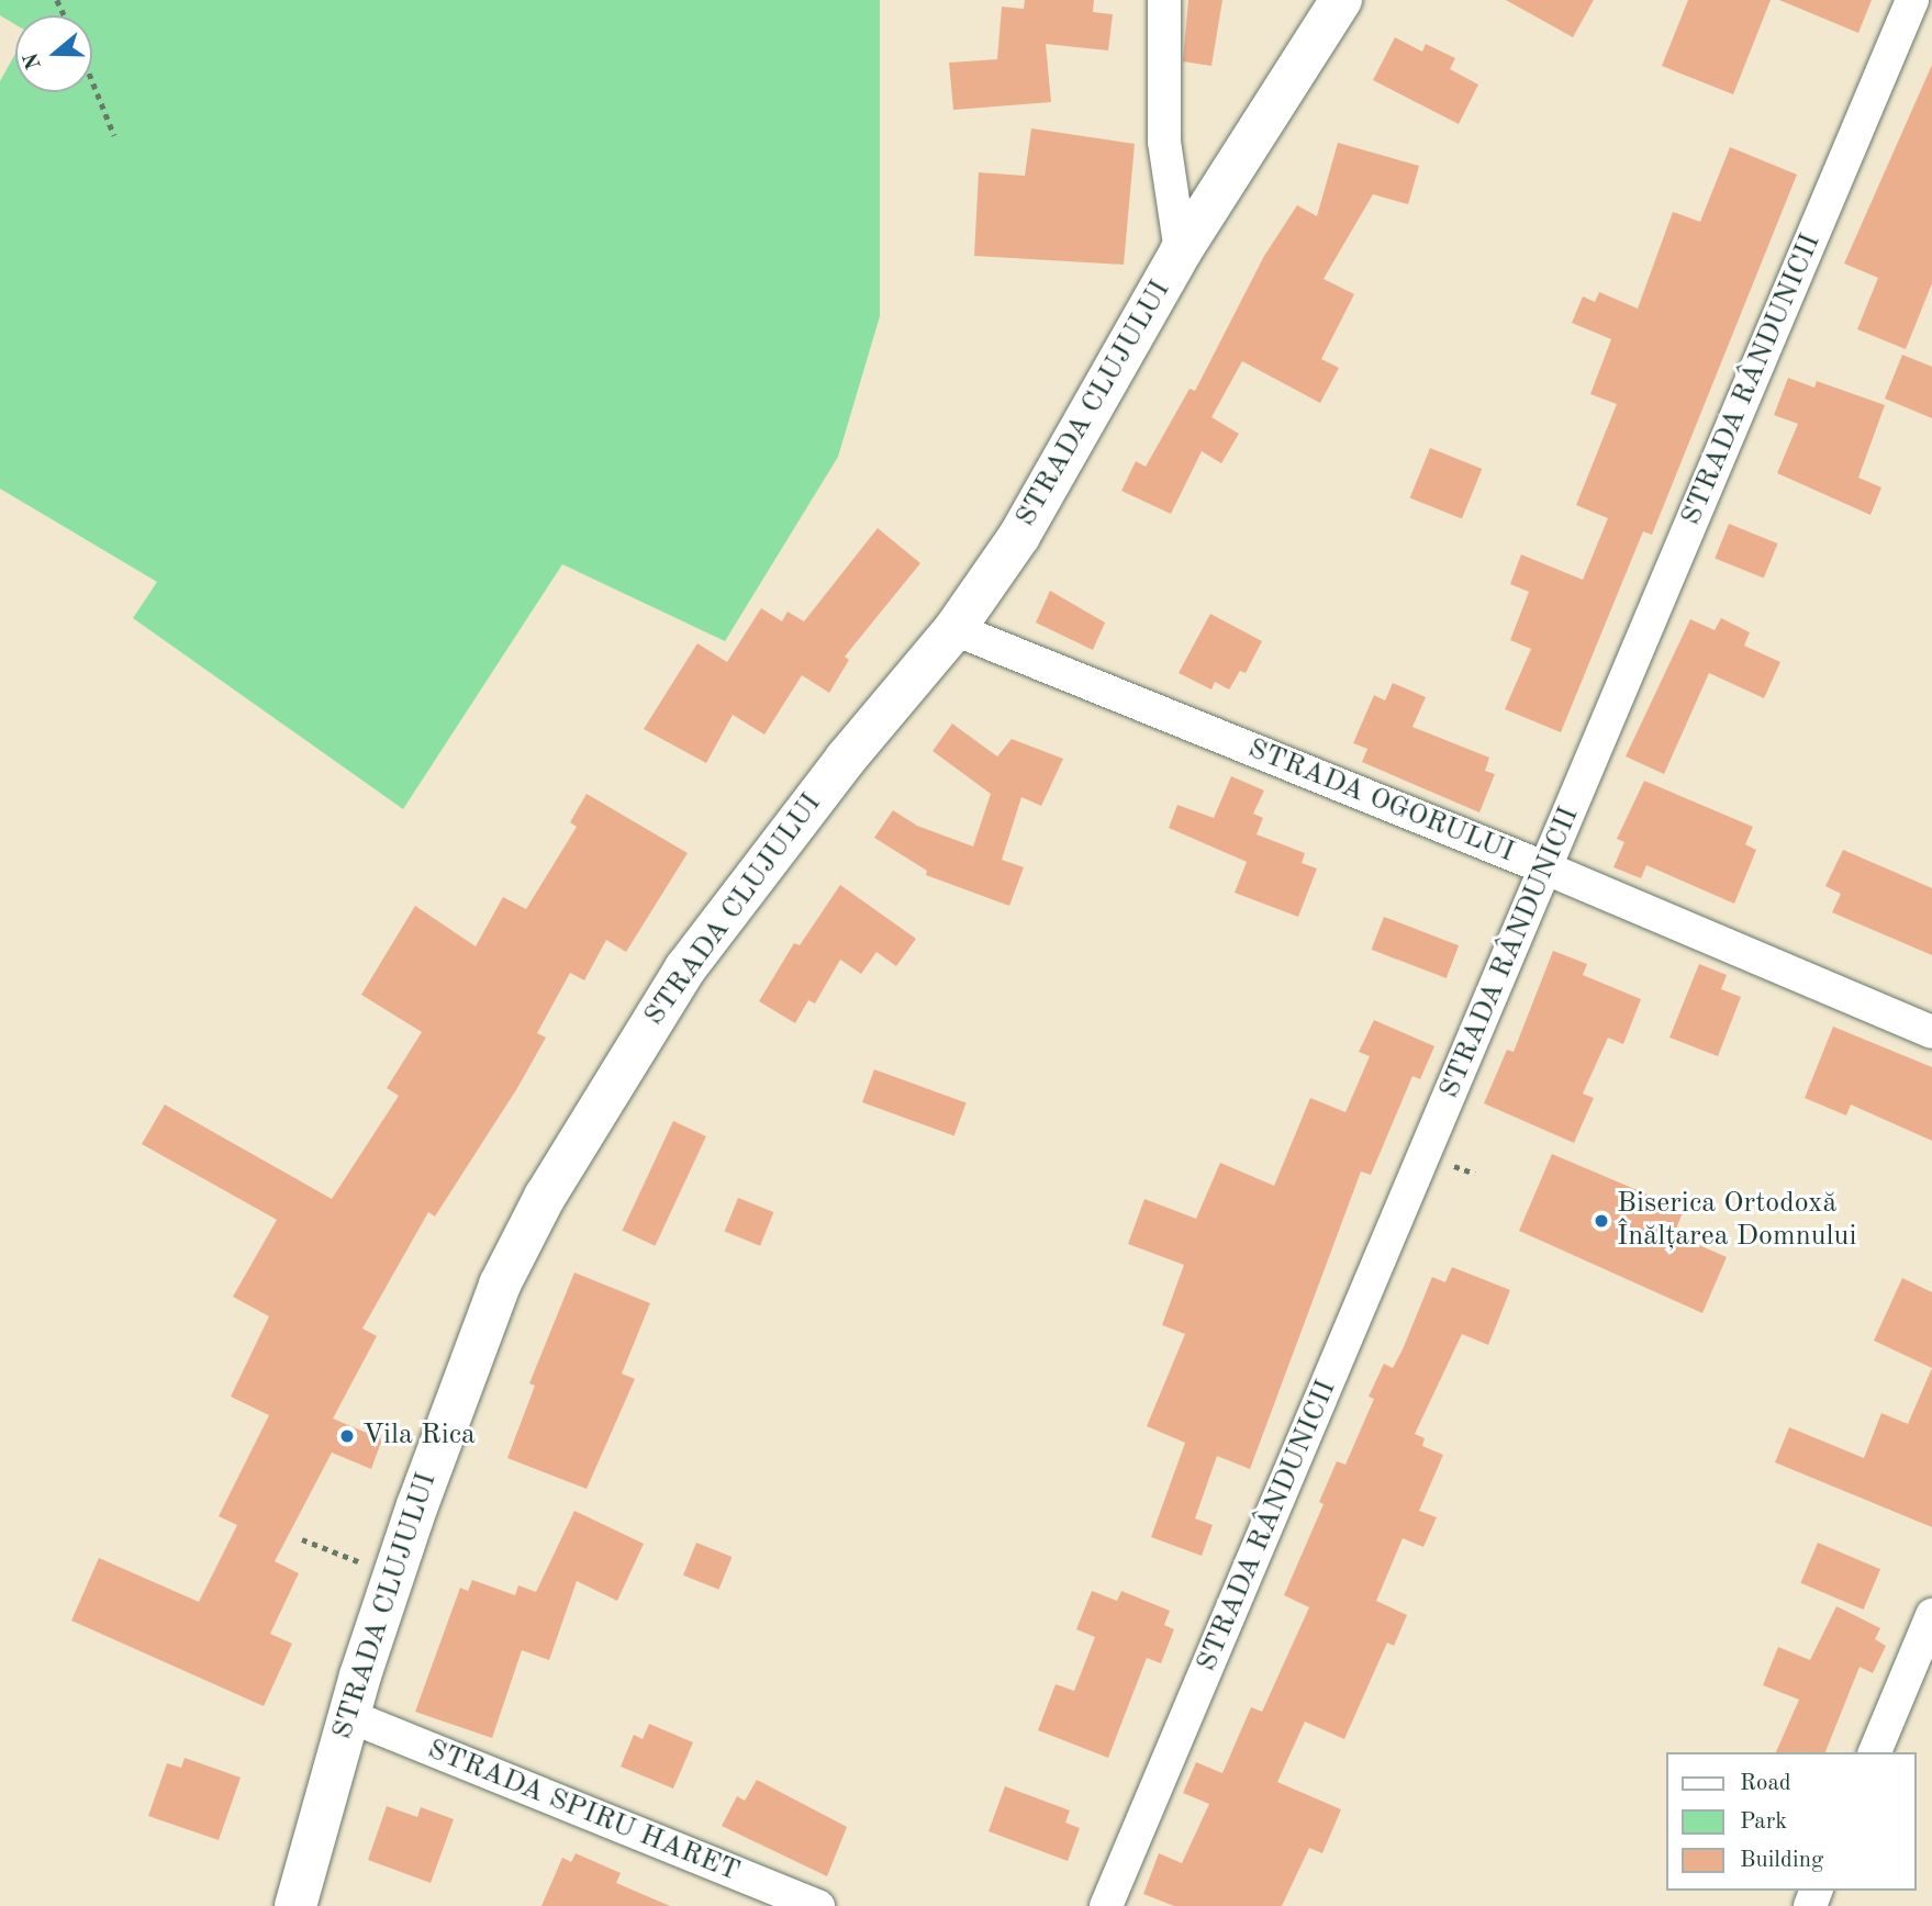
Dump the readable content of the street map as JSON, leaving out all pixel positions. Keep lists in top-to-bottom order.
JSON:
{
  "streets": {
    "main road": ["STRADA CLUJULUI"],
    "street": ["STRADA RÂNDUNICII", "STRADA OGORULUI", "STRADA SPIRU HARET"]
  },
  "crossings": [
    ["STRADA RÂNDUNICII", "STRADA OGORULUI"],
    ["STRADA CLUJULUI", "STRADA OGORULUI"],
    ["STRADA CLUJULUI", "STRADA SPIRU HARET"]
  ],
  "places": ["Biserica Ortodoxă Înălțarea Domnului", "Vila Rica"],
  "legend": ["Road", "Park", "Building"],
  "north": "left"
}
